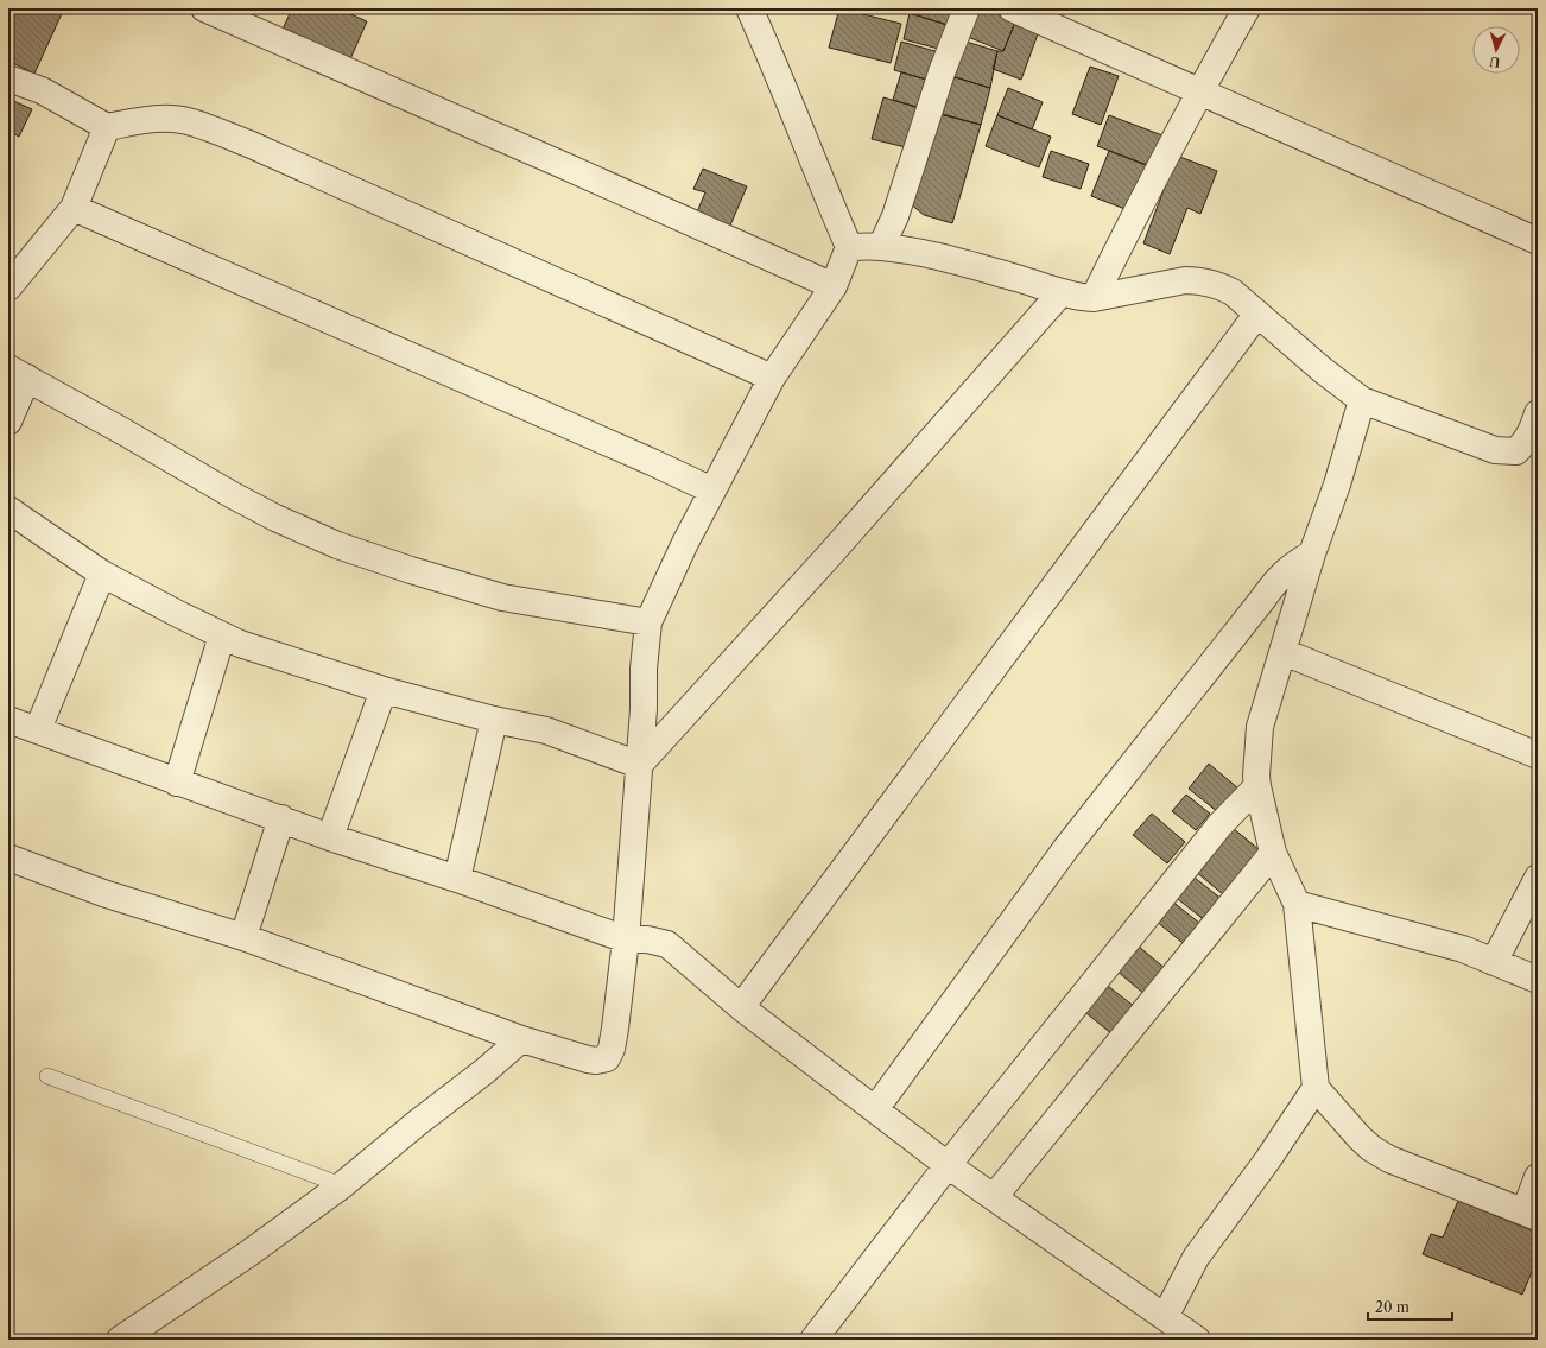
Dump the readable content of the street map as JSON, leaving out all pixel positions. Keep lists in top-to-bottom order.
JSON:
{
  "scale_bar": "20 m",
  "north": "bottom"
}
